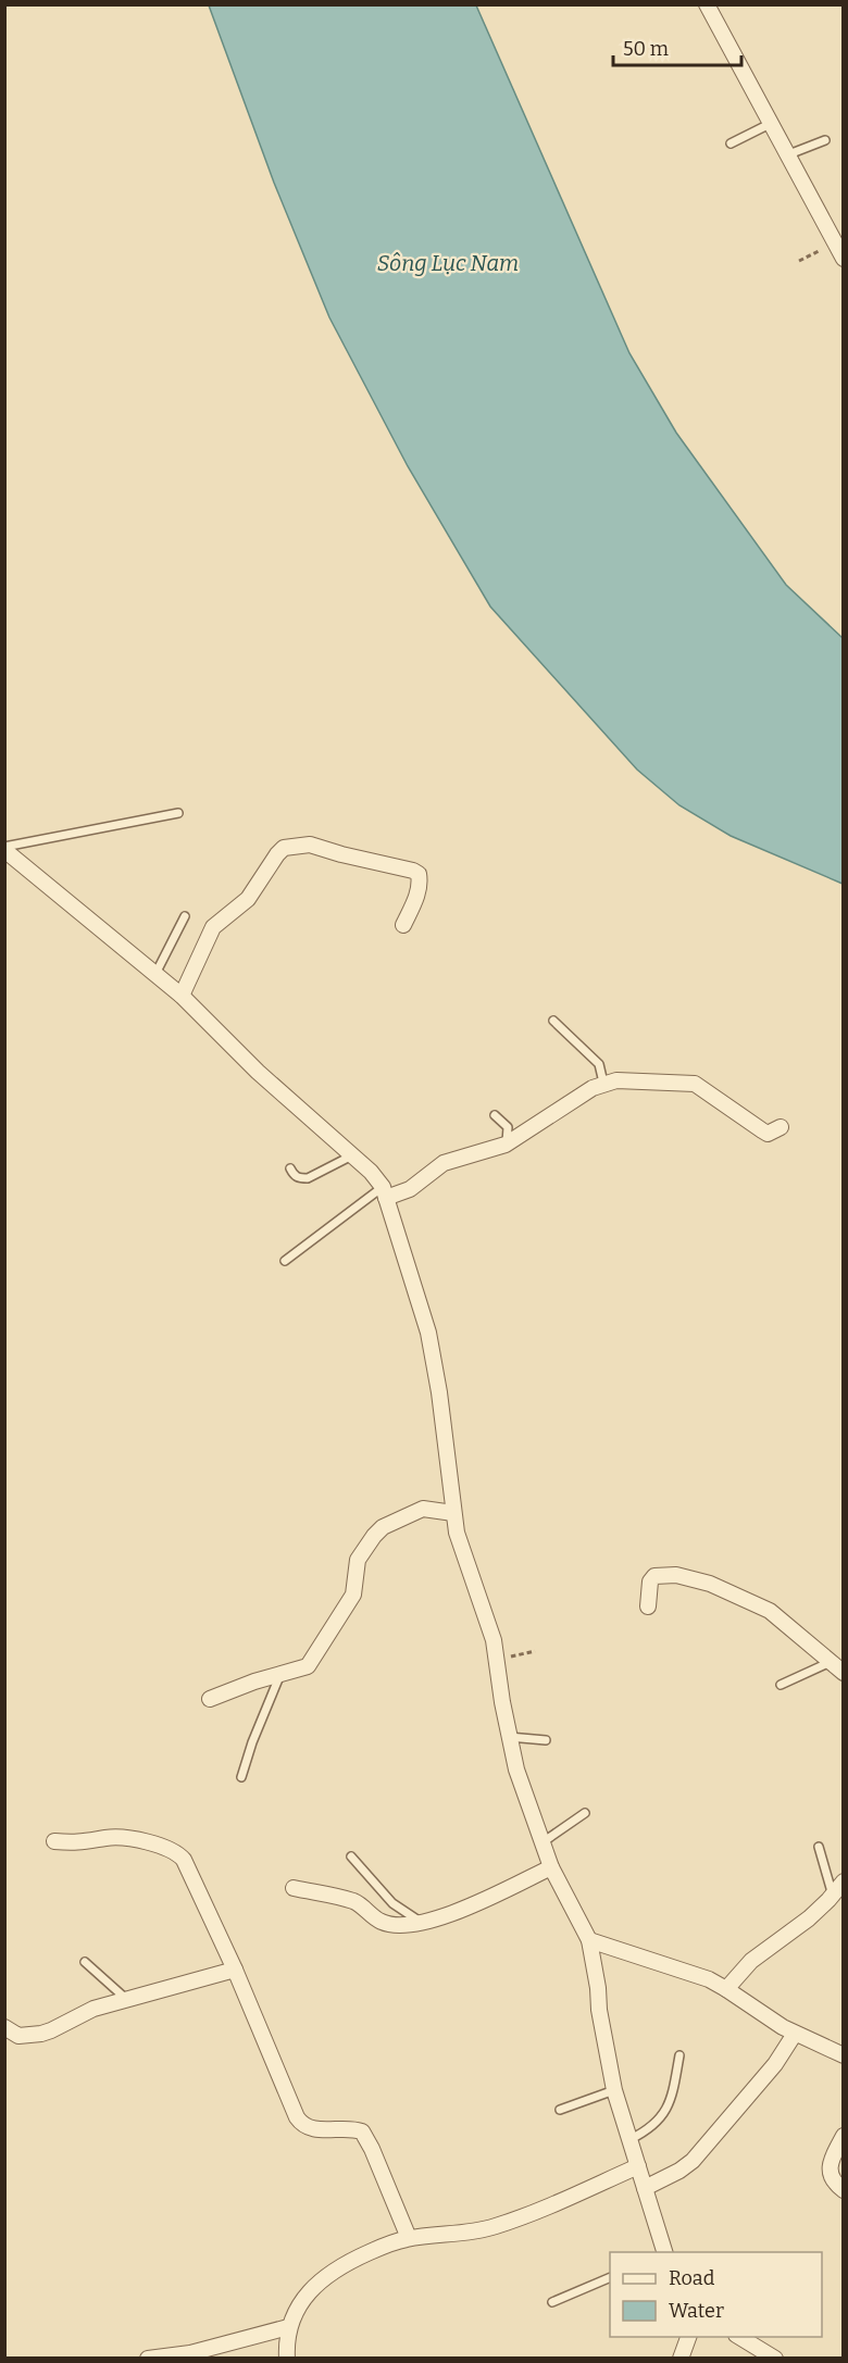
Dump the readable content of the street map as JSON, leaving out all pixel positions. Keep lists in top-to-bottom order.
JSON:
{
  "water": ["Sông Lục Nam"],
  "legend": ["Road", "Water"],
  "scale_bar": "50 m"
}
